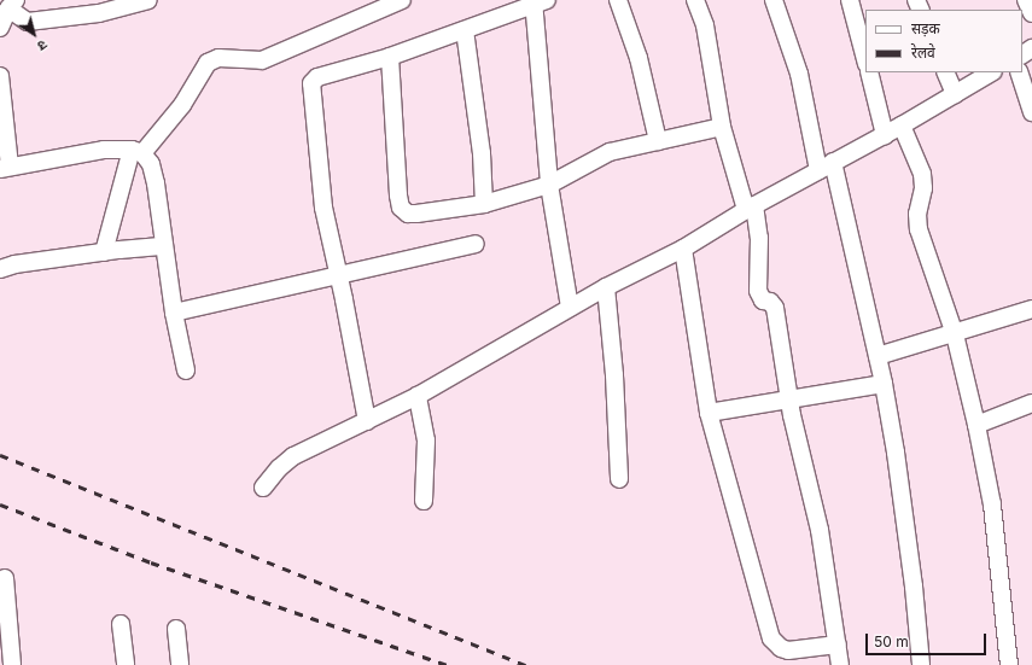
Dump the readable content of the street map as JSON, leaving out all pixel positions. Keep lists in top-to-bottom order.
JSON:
{
  "legend": ["सड़क", "रेलवे"],
  "scale_bar": "50 m",
  "north": "bottom right"
}
